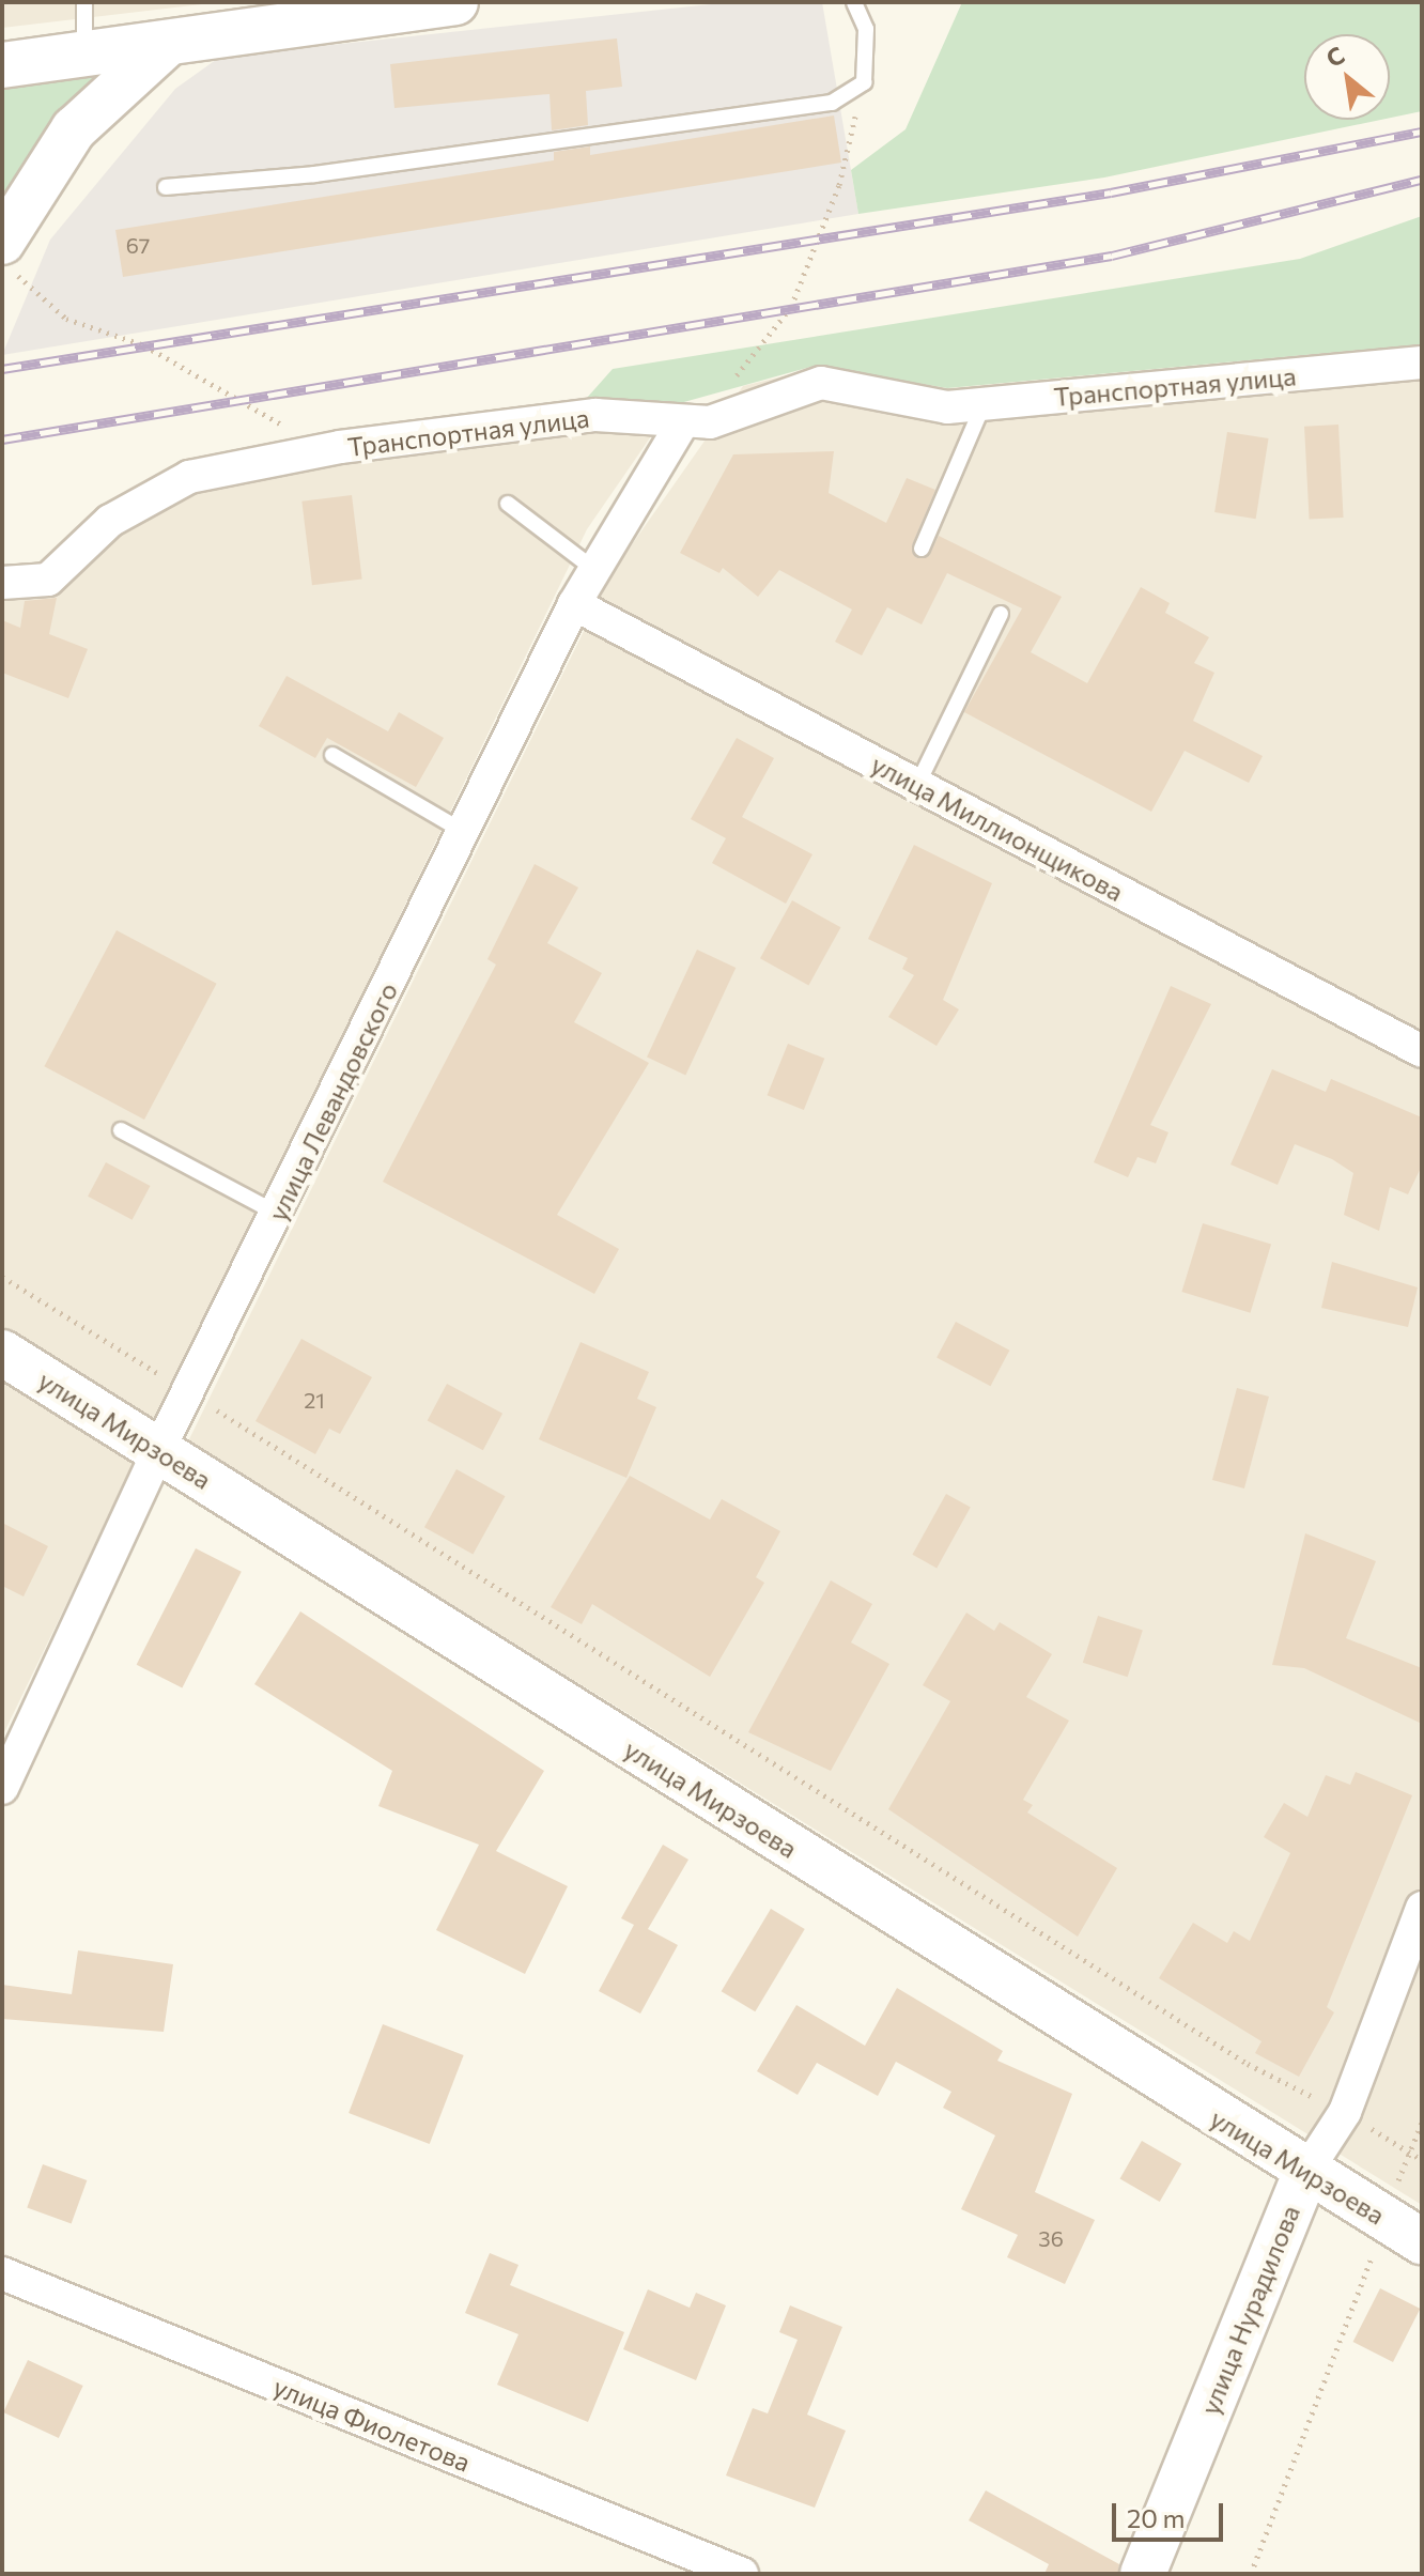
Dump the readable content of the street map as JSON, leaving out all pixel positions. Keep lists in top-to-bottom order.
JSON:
{
  "streets": {
    "street": [
      "Транспортная улица",
      "улица Миллионщикова",
      "улица Левандовского",
      "улица Мирзоева",
      "улица Нурадилова",
      "улица Фиолетова"
    ]
  },
  "crossings": [
    ["Транспортная улица", "улица Левандовского"],
    ["улица Миллионщикова", "улица Левандовского"],
    ["улица Левандовского", "улица Мирзоева"],
    ["улица Мирзоева", "улица Нурадилова"]
  ],
  "house_numbers": ["67", "21", "36"],
  "scale_bar": "20 m",
  "north": "top left"
}
